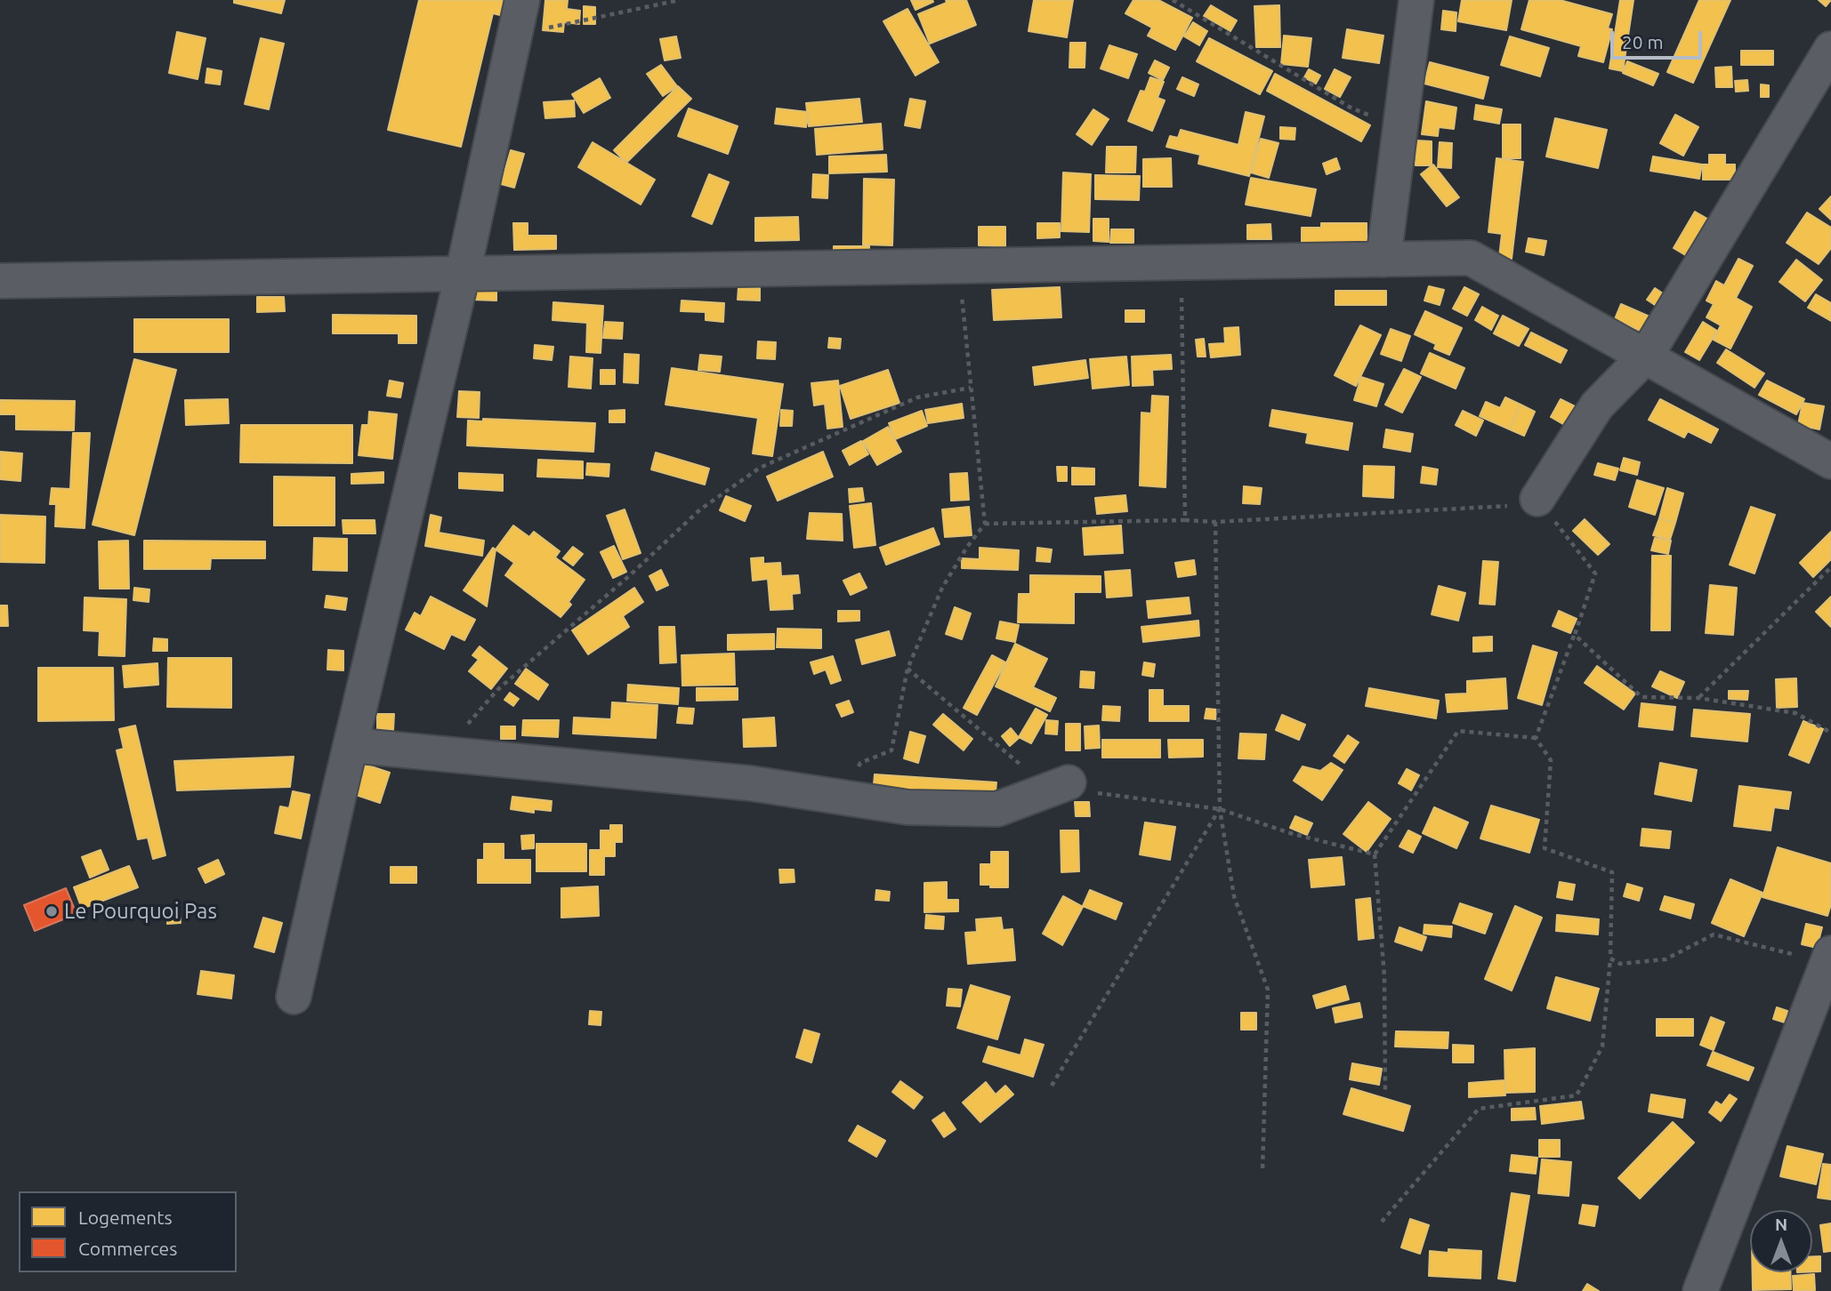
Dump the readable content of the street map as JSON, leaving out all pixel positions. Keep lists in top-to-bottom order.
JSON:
{
  "places": ["Le Pourquoi Pas"],
  "legend": ["Logements", "Commerces"],
  "scale_bar": "20 m",
  "north": "top"
}
